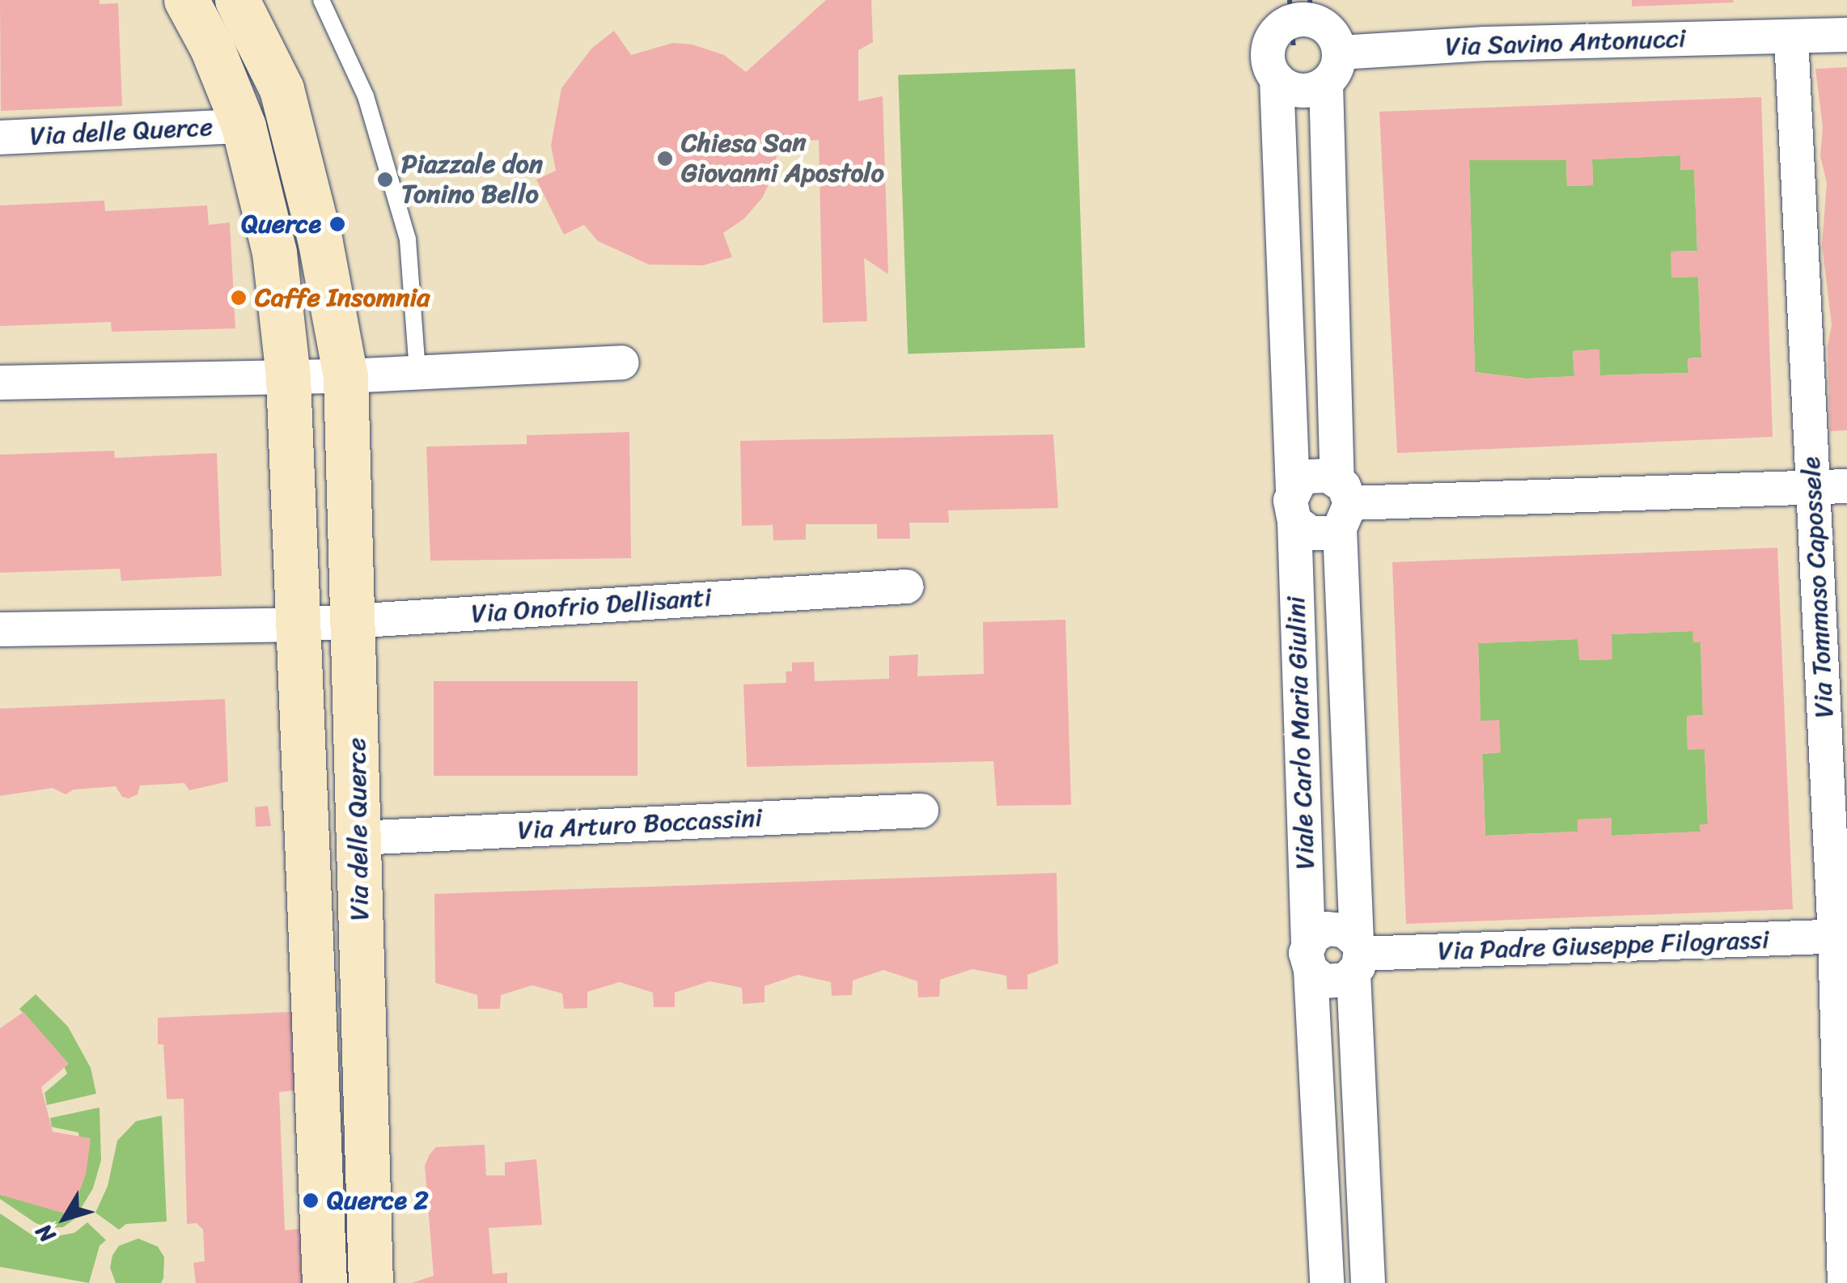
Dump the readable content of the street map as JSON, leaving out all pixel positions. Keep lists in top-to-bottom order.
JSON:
{
  "streets": {
    "street": [
      "Via Savino Antonucci",
      "Via delle Querce",
      "Via Tommaso Capossele",
      "Via Onofrio Dellisanti",
      "Viale Carlo Maria Giulini",
      "Via Arturo Boccassini",
      "Via Padre Giuseppe Filograssi"
    ]
  },
  "crossings": [
    ["Via Savino Antonucci", "Via Tommaso Capossele"],
    ["Via Savino Antonucci", "Viale Carlo Maria Giulini"],
    ["Via delle Querce", "Via Onofrio Dellisanti"],
    ["Via delle Querce", "Via Arturo Boccassini"],
    ["Via Tommaso Capossele", "Via Padre Giuseppe Filograssi"],
    ["Viale Carlo Maria Giulini", "Via Padre Giuseppe Filograssi"]
  ],
  "places": [
    "Chiesa San Giovanni Apostolo",
    "Piazzale don Tonino Bello",
    "Querce",
    "Caffe Insomnia",
    "Querce 2"
  ],
  "north": "bottom left"
}
